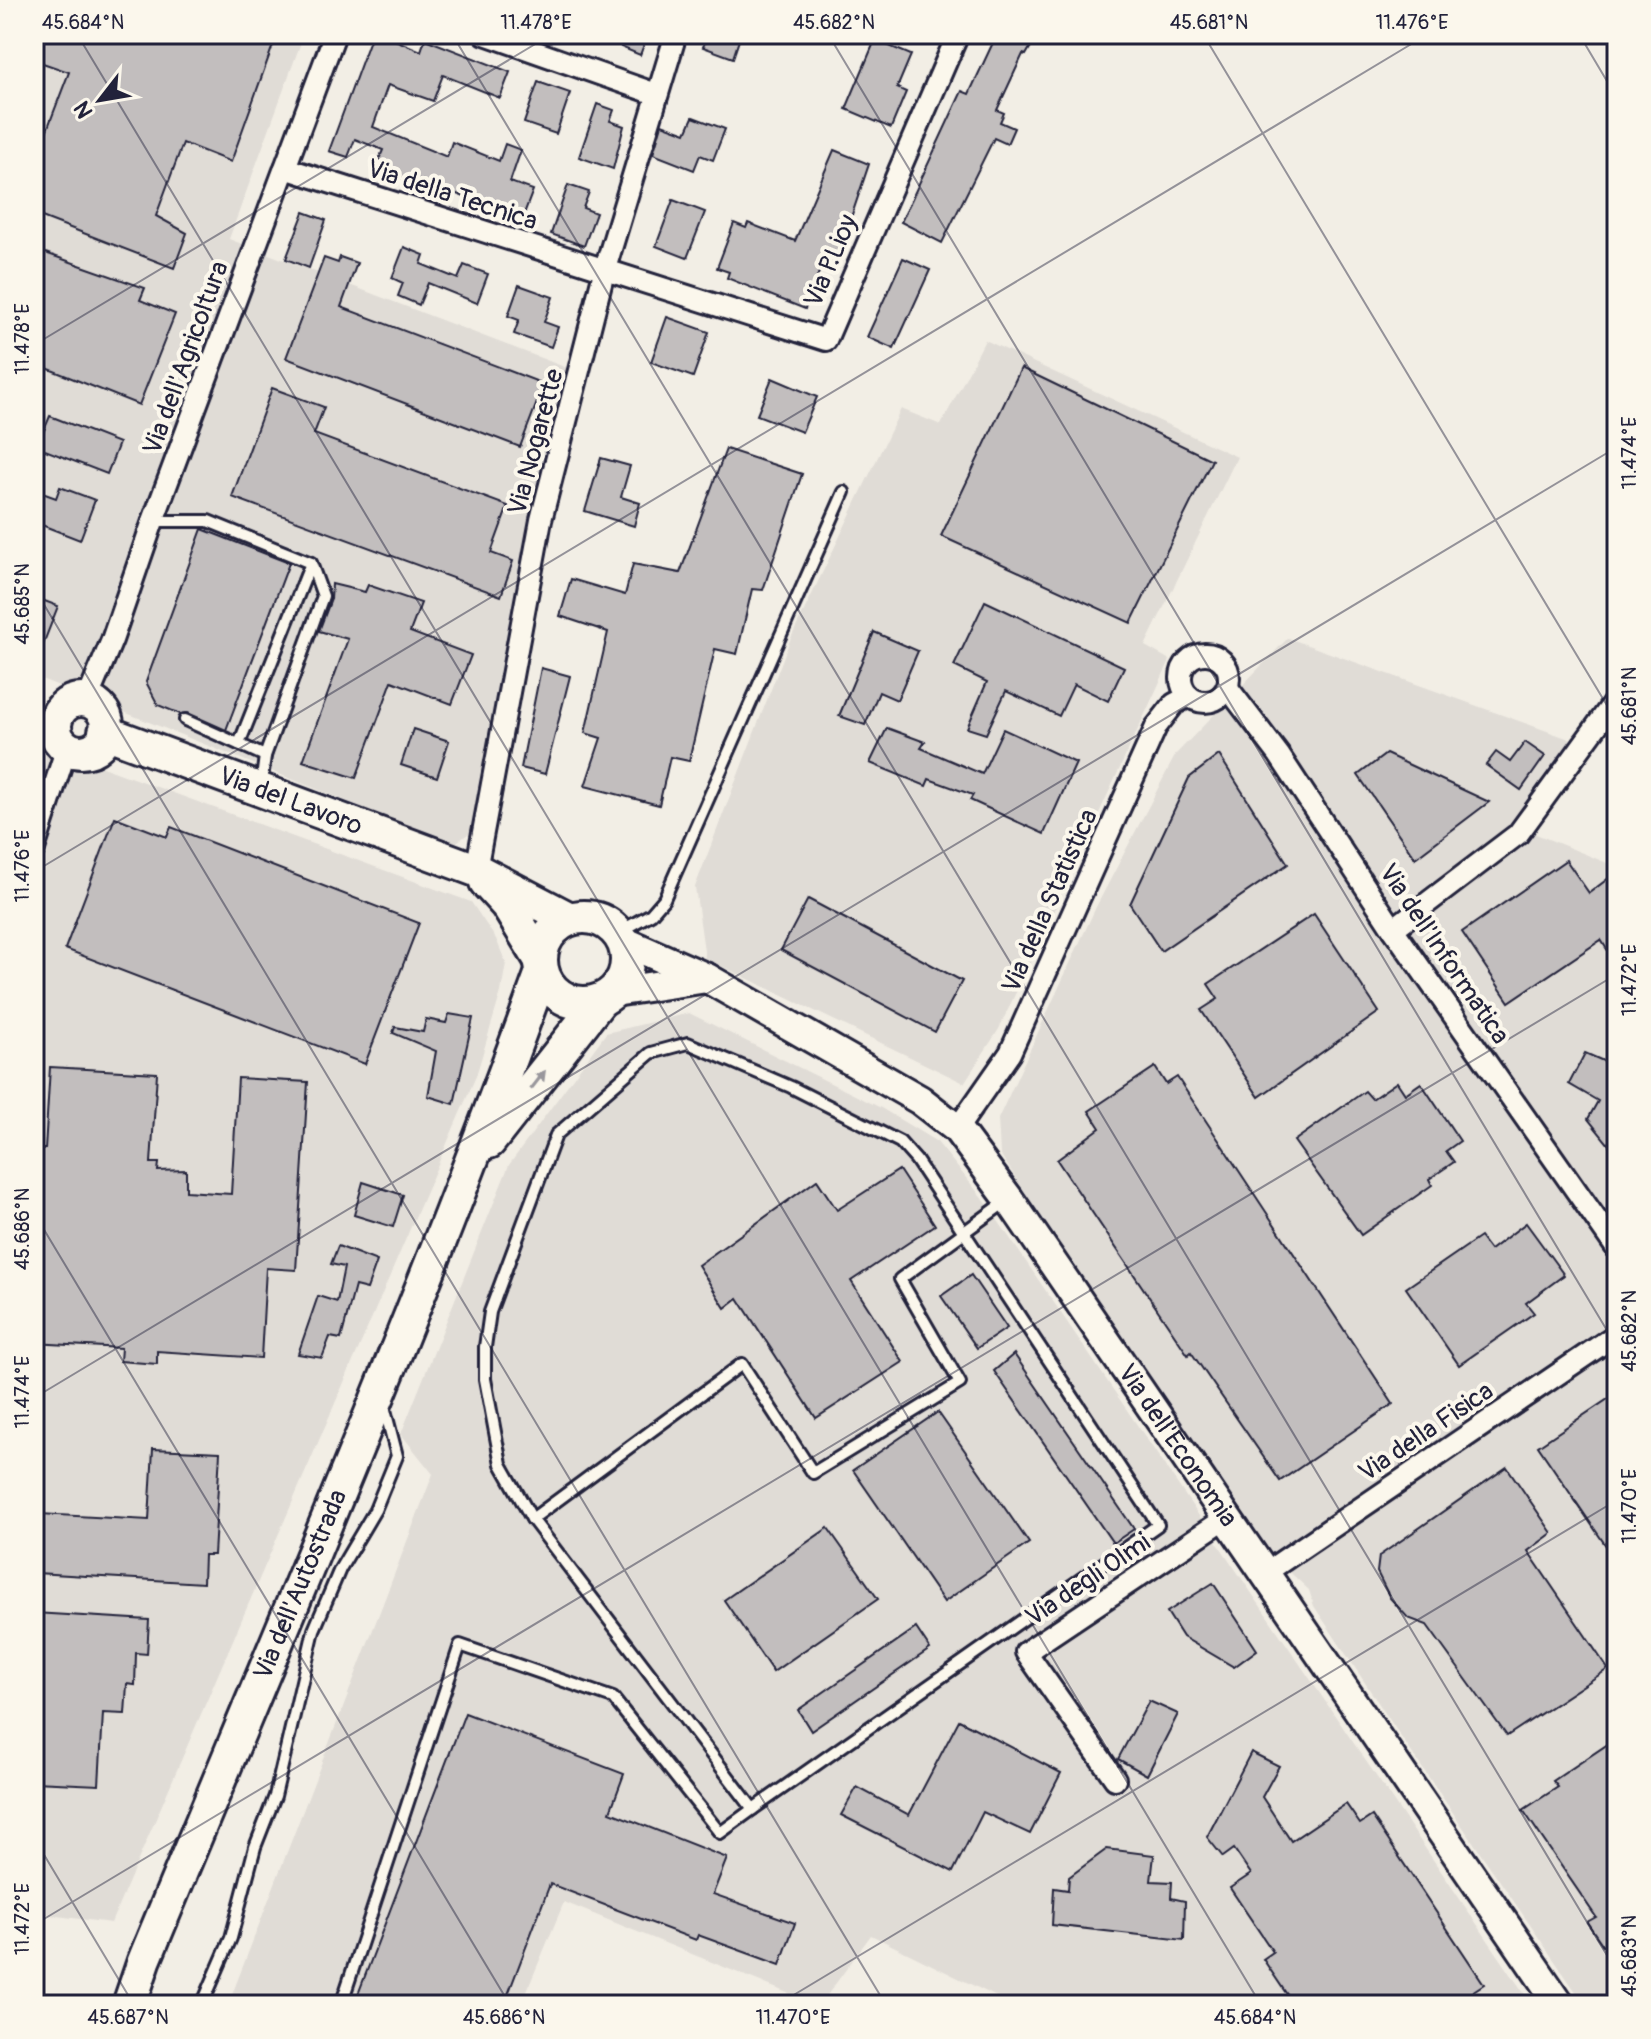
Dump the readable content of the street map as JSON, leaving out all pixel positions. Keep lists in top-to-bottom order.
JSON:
{
  "streets": {
    "main road": ["Via del Lavoro", "Via dell'Economia", "Via dell'Autostrada"],
    "street": [
      "Via della Tecnica",
      "Via P.Lioy",
      "Via dell'Agricoltura",
      "Via Nogarette",
      "Via della Statistica",
      "Via dell'Informatica",
      "Via della Fisica",
      "Via degli Olmi"
    ]
  },
  "crossings": [
    ["Via della Tecnica", "Via P.Lioy"],
    ["Via della Tecnica", "Via dell'Agricoltura"],
    ["Via della Tecnica", "Via Nogarette"],
    ["Via P.Lioy", "Via Nogarette"],
    ["Via dell'Agricoltura", "Via del Lavoro"],
    ["Via Nogarette", "Via del Lavoro"],
    ["Via del Lavoro", "Via dell'Economia"],
    ["Via del Lavoro", "Via dell'Autostrada"],
    ["Via della Statistica", "Via dell'Informatica"],
    ["Via della Statistica", "Via dell'Economia"],
    ["Via della Fisica", "Via dell'Economia"],
    ["Via dell'Economia", "Via degli Olmi"],
    ["Via dell'Economia", "Via dell'Autostrada"]
  ],
  "north": "bottom left",
  "coordinates": [
    "45.684°N",
    "11.478°E",
    "45.682°N",
    "45.681°N",
    "11.476°E",
    "11.474°E",
    "45.685°N",
    "11.472°E",
    "45.686°N",
    "11.470°E",
    "45.683°N",
    "45.687°N"
  ]
}
